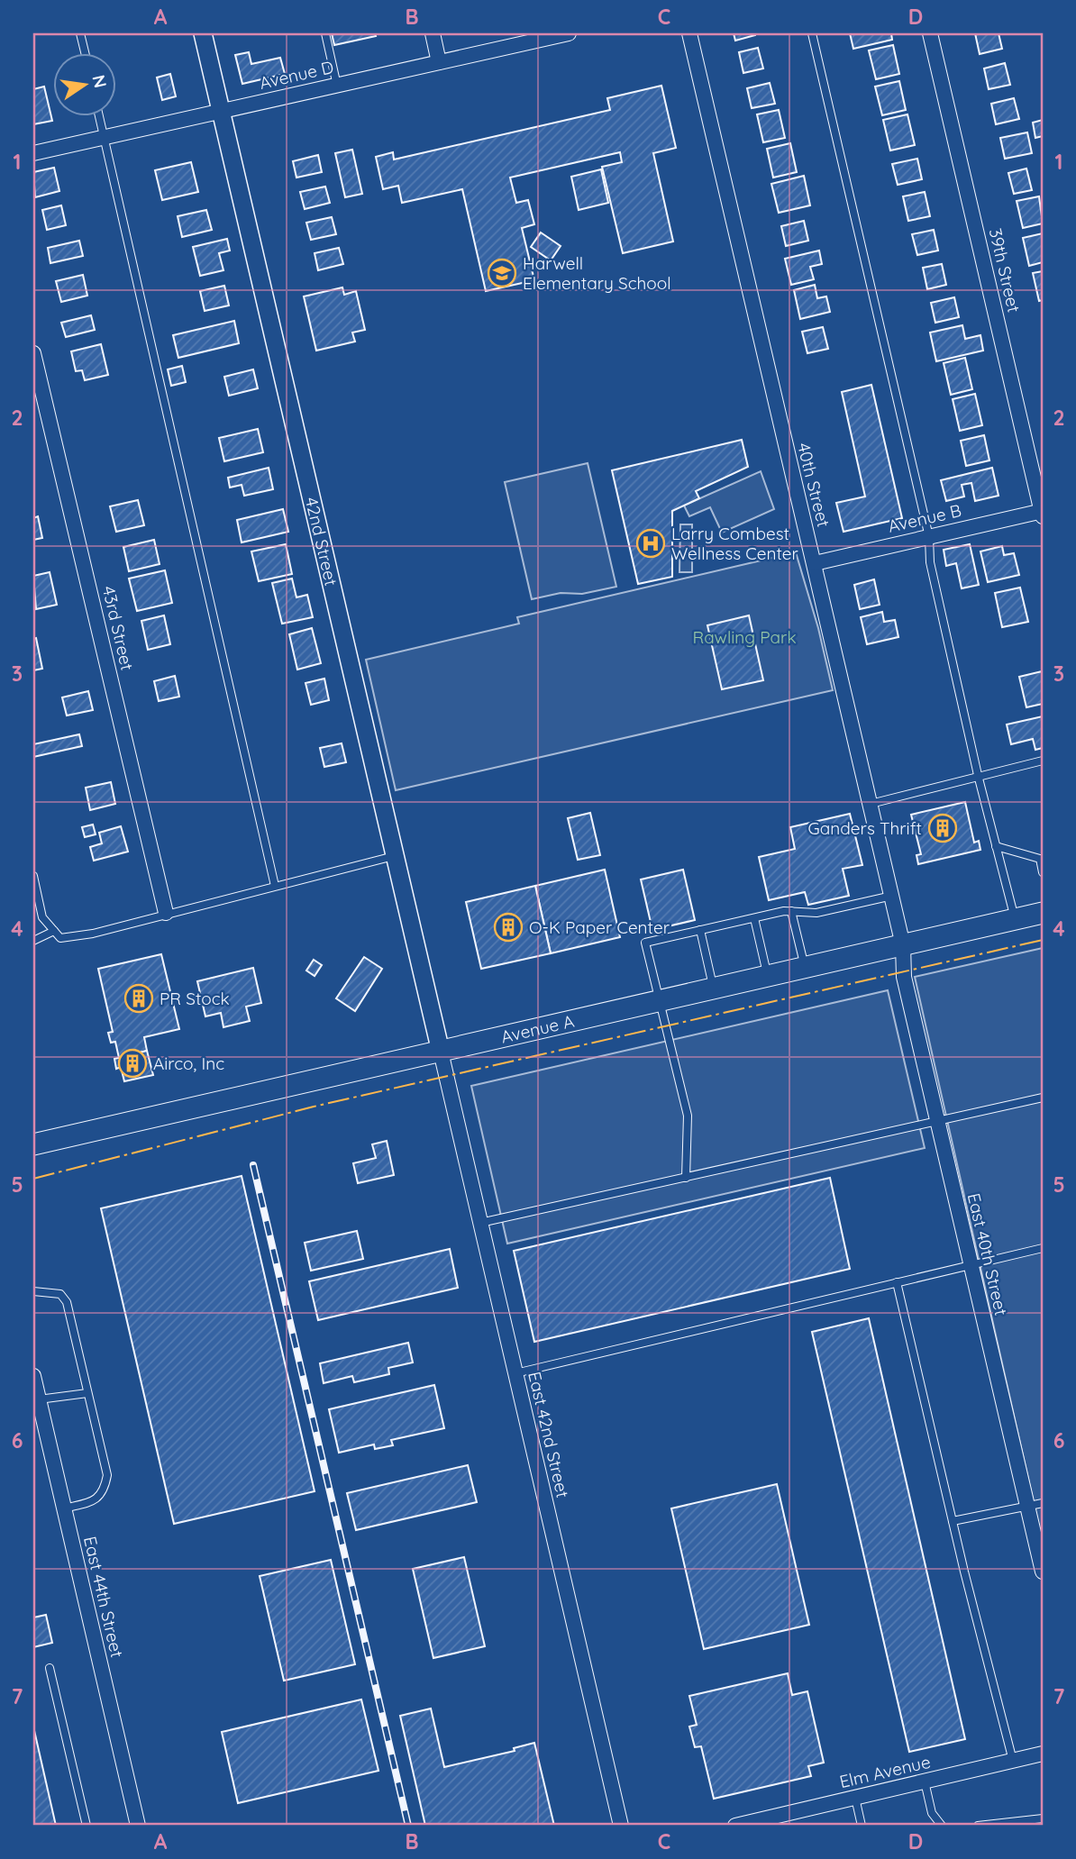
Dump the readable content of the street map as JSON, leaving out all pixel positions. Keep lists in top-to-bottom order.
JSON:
{
  "streets": {
    "main road": ["Avenue A"],
    "street": [
      "Avenue D",
      "39th Street",
      "40th Street",
      "Avenue B",
      "42nd Street",
      "43rd Street",
      "East 40th Street",
      "East 42nd Street",
      "East 44th Street",
      "Elm Avenue"
    ]
  },
  "crossings": [
    ["Avenue D", "42nd Street"],
    ["39th Street", "Avenue B"],
    ["40th Street", "Avenue B"],
    ["40th Street", "Avenue A"],
    ["40th Street", "East 40th Street"],
    ["42nd Street", "Avenue A"],
    ["42nd Street", "East 42nd Street"],
    ["Avenue A", "East 40th Street"],
    ["Avenue A", "East 42nd Street"]
  ],
  "parks": ["Rawling Park"],
  "places": {
    "school or university": ["Harwell Elementary School"],
    "hospital": ["Larry Combest Wellness Center"],
    "building": [
      "Ganders Thrift",
      "O-K Paper Center",
      "PR Stock",
      "Airco, Inc"
    ]
  },
  "north": "right",
  "grid": {
    "columns": [
      "A",
      "B",
      "C",
      "D"
    ],
    "rows": [
      "1",
      "2",
      "3",
      "4",
      "5",
      "6",
      "7"
    ]
  }
}
